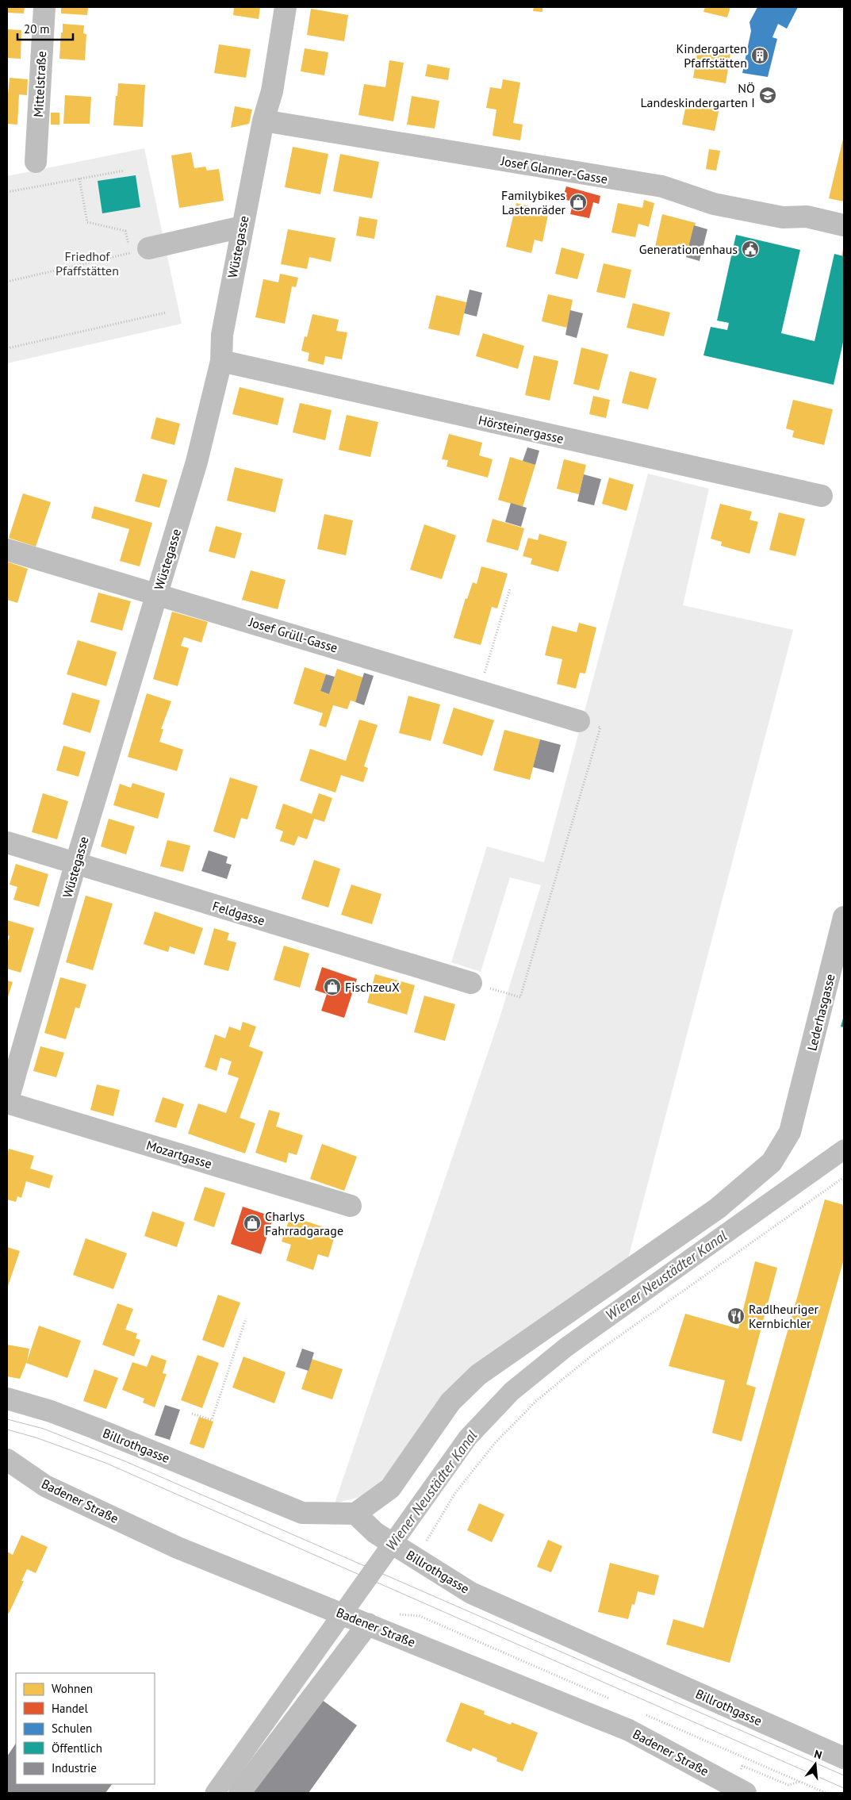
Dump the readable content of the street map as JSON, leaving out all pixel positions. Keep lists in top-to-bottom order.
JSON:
{
  "streets": {
    "street": [
      "Mittelstraße",
      "Josef Glanner-Gasse",
      "Wüstegasse",
      "Hörsteinergasse",
      "Josef Grüll-Gasse",
      "Feldgasse",
      "Lederhasgasse",
      "Mozartgasse",
      "Billrothgasse",
      "Badener Straße"
    ]
  },
  "crossings": [
    ["Josef Glanner-Gasse", "Wüstegasse"],
    ["Wüstegasse", "Hörsteinergasse"],
    ["Wüstegasse", "Josef Grüll-Gasse"],
    ["Wüstegasse", "Feldgasse"],
    ["Wüstegasse", "Mozartgasse"],
    ["Lederhasgasse", "Billrothgasse"]
  ],
  "water": ["Wiener Neustädter Kanal"],
  "parks": ["Friedhof Pfaffstätten"],
  "places": {
    "building": ["Kindergarten Pfaffstätten"],
    "school or university": ["NÖ Landeskindergarten I"],
    "shop": ["Familybikes Lastenräder", "FischzeuX", "Charlys Fahrradgarage"],
    "public building": ["Generationenhaus"],
    "restaurant": ["Radlheuriger Kernbichler"]
  },
  "legend": [
    "Wohnen",
    "Handel",
    "Schulen",
    "Öffentlich",
    "Industrie"
  ],
  "scale_bar": "20 m",
  "north": "top"
}
